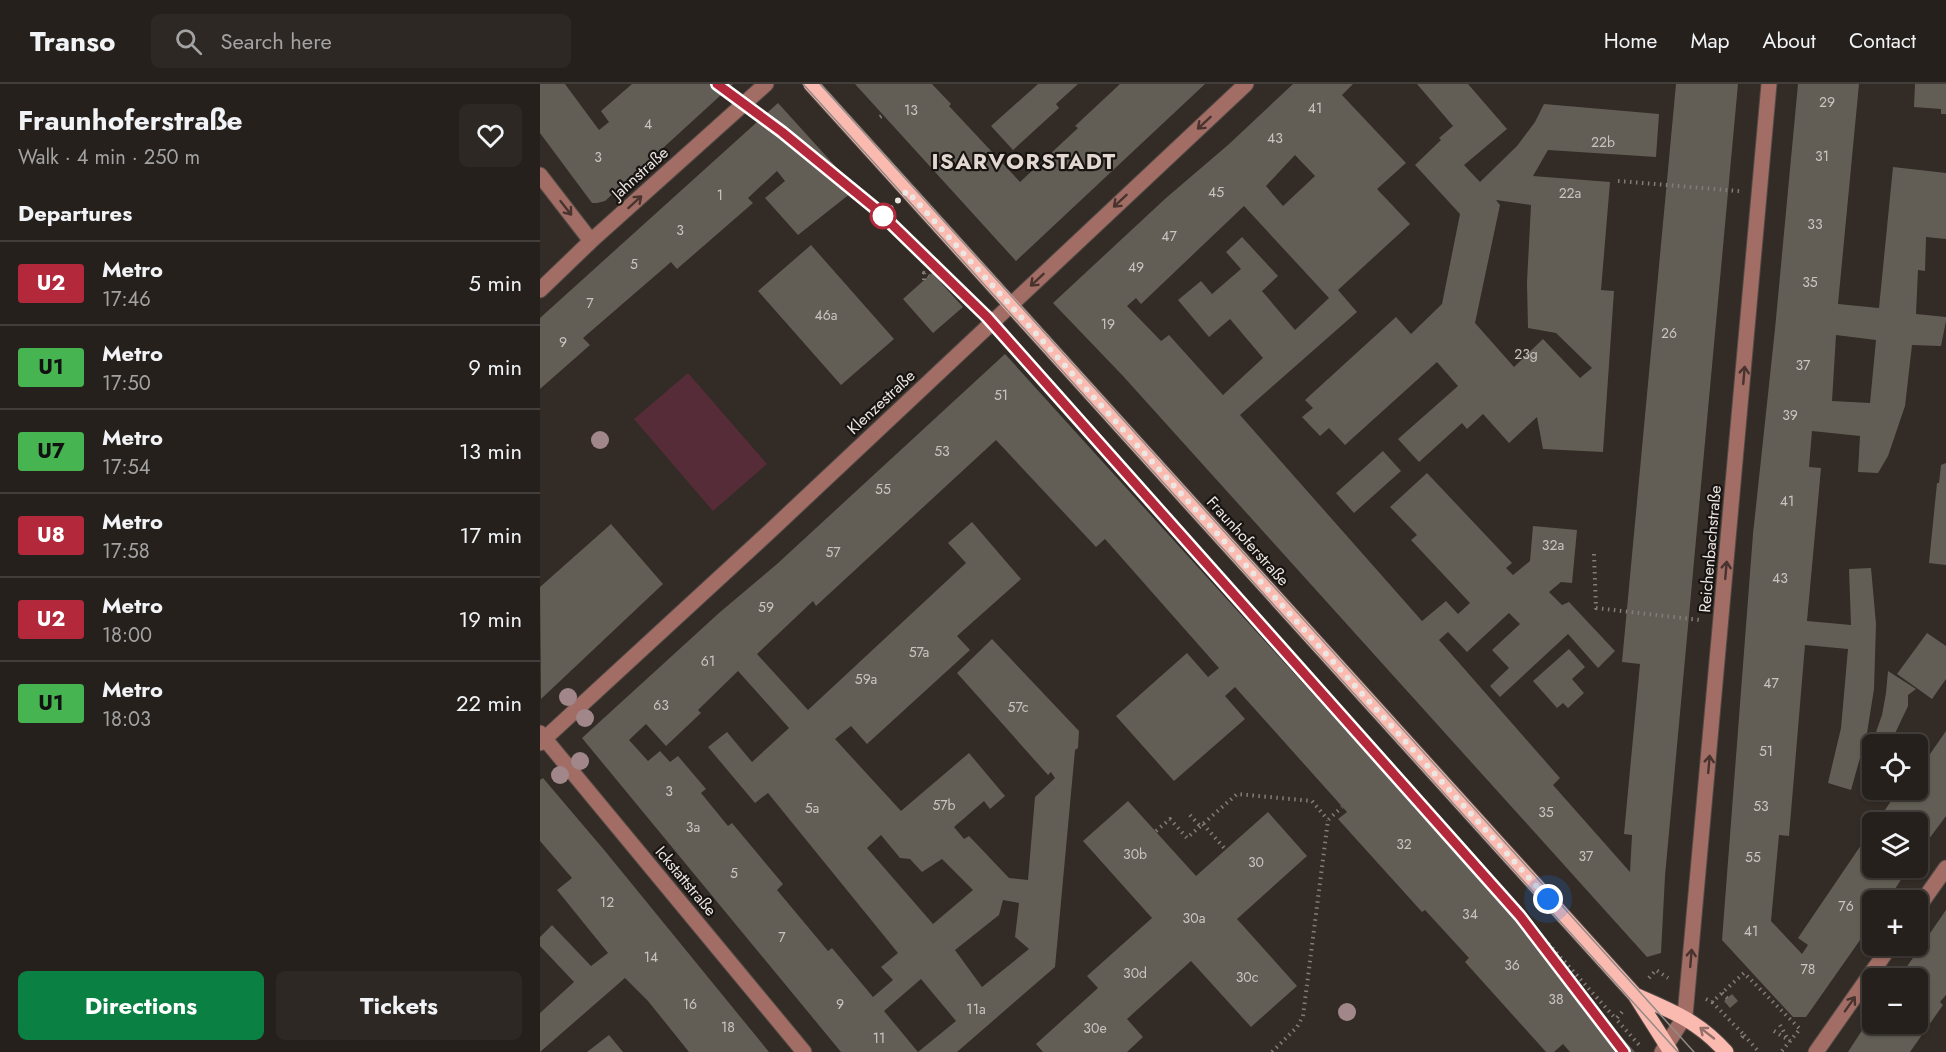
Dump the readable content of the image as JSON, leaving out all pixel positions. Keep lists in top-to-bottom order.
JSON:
{
  "streets": {
    "main road": ["Fraunhoferstraße"],
    "street": [
      "Jahnstraße",
      "Klenzestraße",
      "Reichenbachstraße",
      "Ickstattstraße"
    ]
  },
  "crossings": [
    ["Klenzestraße", "Fraunhoferstraße"],
    ["Klenzestraße", "Ickstattstraße"],
    ["Fraunhoferstraße", "Reichenbachstraße"]
  ],
  "one_way": ["Jahnstraße", "Reichenbachstraße"],
  "districts": ["ISARVORSTADT"],
  "lines": ["metro line U2"],
  "house_numbers": [
    "29",
    "41",
    "13",
    "4",
    "43",
    "22b",
    "31",
    "3",
    "45",
    "22a",
    "1",
    "33",
    "3",
    "47",
    "5",
    "49",
    "35",
    "7",
    "46a",
    "19",
    "26",
    "9",
    "23g",
    "37",
    "51",
    "39",
    "53",
    "55",
    "41",
    "32a",
    "57",
    "43",
    "59",
    "57a",
    "61",
    "59a",
    "47",
    "63",
    "57c",
    "51",
    "3",
    "57b",
    "53",
    "5a",
    "35",
    "3a",
    "32",
    "30b",
    "37",
    "55",
    "30",
    "5",
    "12",
    "76",
    "34",
    "30a",
    "41",
    "7",
    "14",
    "36",
    "78",
    "30d",
    "30c",
    "38",
    "16",
    "9",
    "11a",
    "18",
    "30e",
    "11"
  ],
  "page": {
    "header": "Transo",
    "search": "Search here",
    "nav": [
      "Home",
      "Map",
      "About",
      "Contact"
    ],
    "heading": [
      ["Fraunhoferstraße", "Walk · 4 min · 250 m"],
      "Departures"
    ],
    "list": [
      {
        "mark": "U2",
        "name": "Metro",
        "note": "17:46",
        "value": "5 min"
      },
      {
        "mark": "U1",
        "name": "Metro",
        "note": "17:50",
        "value": "9 min"
      },
      {
        "mark": "U7",
        "name": "Metro",
        "note": "17:54",
        "value": "13 min"
      },
      {
        "mark": "U8",
        "name": "Metro",
        "note": "17:58",
        "value": "17 min"
      },
      {
        "mark": "U2",
        "name": "Metro",
        "note": "18:00",
        "value": "19 min"
      },
      {
        "mark": "U1",
        "name": "Metro",
        "note": "18:03",
        "value": "22 min"
      }
    ],
    "map_buttons": ["+", "−"],
    "buttons": ["Directions", "Tickets"]
  }
}
